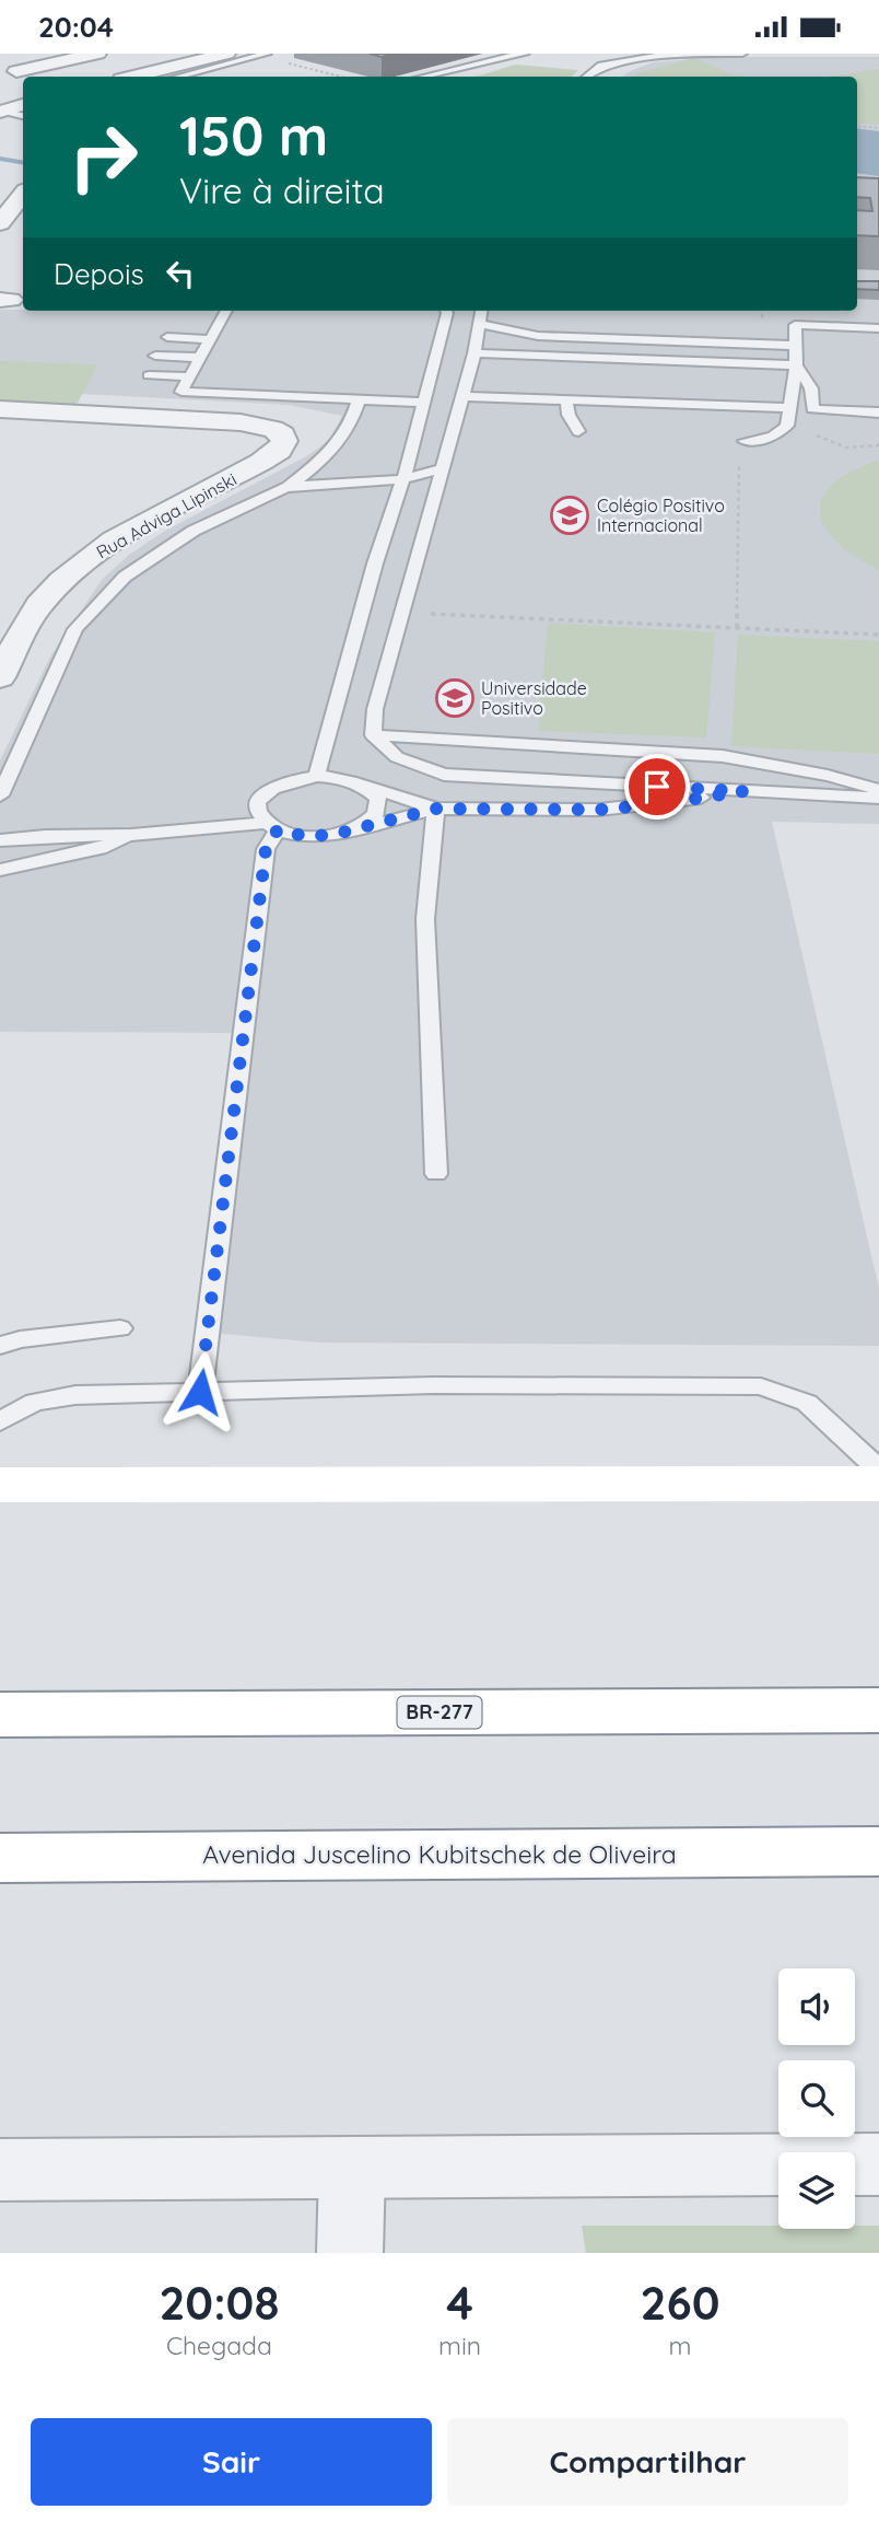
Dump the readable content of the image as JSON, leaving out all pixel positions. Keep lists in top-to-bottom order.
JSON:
{
  "streets": {
    "main road": ["BR-277", "Avenida Juscelino Kubitschek de Oliveira"],
    "street": ["Rua Adviga Lipinski"]
  },
  "places": {
    "school or university": ["Colégio Positivo Internacional", "Universidade Positivo"]
  },
  "page": {
    "status": "20:04",
    "turn": ["150 m", "Vire à direita"],
    "then": "Depois",
    "eta": [
      "20:08",
      "Chegada",
      "4",
      "min",
      "260",
      "m"
    ],
    "buttons": ["Sair", "Compartilhar"]
  }
}
